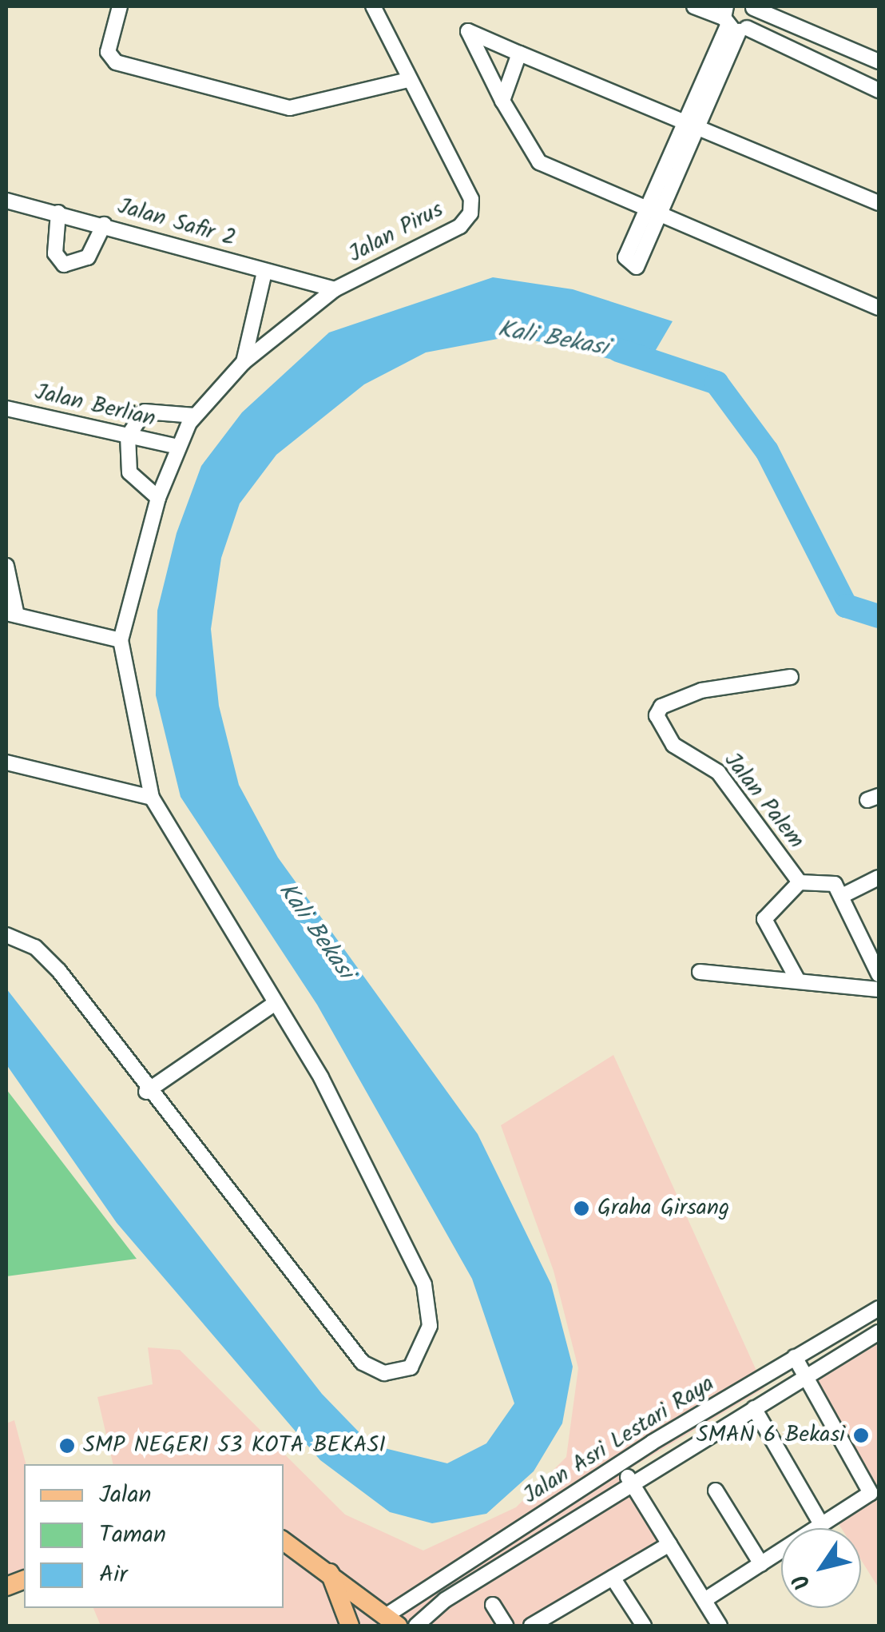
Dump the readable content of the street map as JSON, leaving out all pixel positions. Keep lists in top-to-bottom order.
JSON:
{
  "streets": {
    "street": [
      "Jalan Safir 2",
      "Jalan Pirus",
      "Jalan Berlian",
      "Jalan Palem",
      "Jalan Asri Lestari Raya"
    ]
  },
  "crossings": [
    ["Jalan Safir 2", "Jalan Pirus"],
    ["Jalan Pirus", "Jalan Berlian"]
  ],
  "water": ["Kali Bekasi"],
  "places": ["Graha Girsang", "SMAN 6 Bekasi", "SMP NEGERI 53 KOTA BEKASI"],
  "legend": ["Jalan", "Taman", "Air"],
  "north": "bottom left"
}
